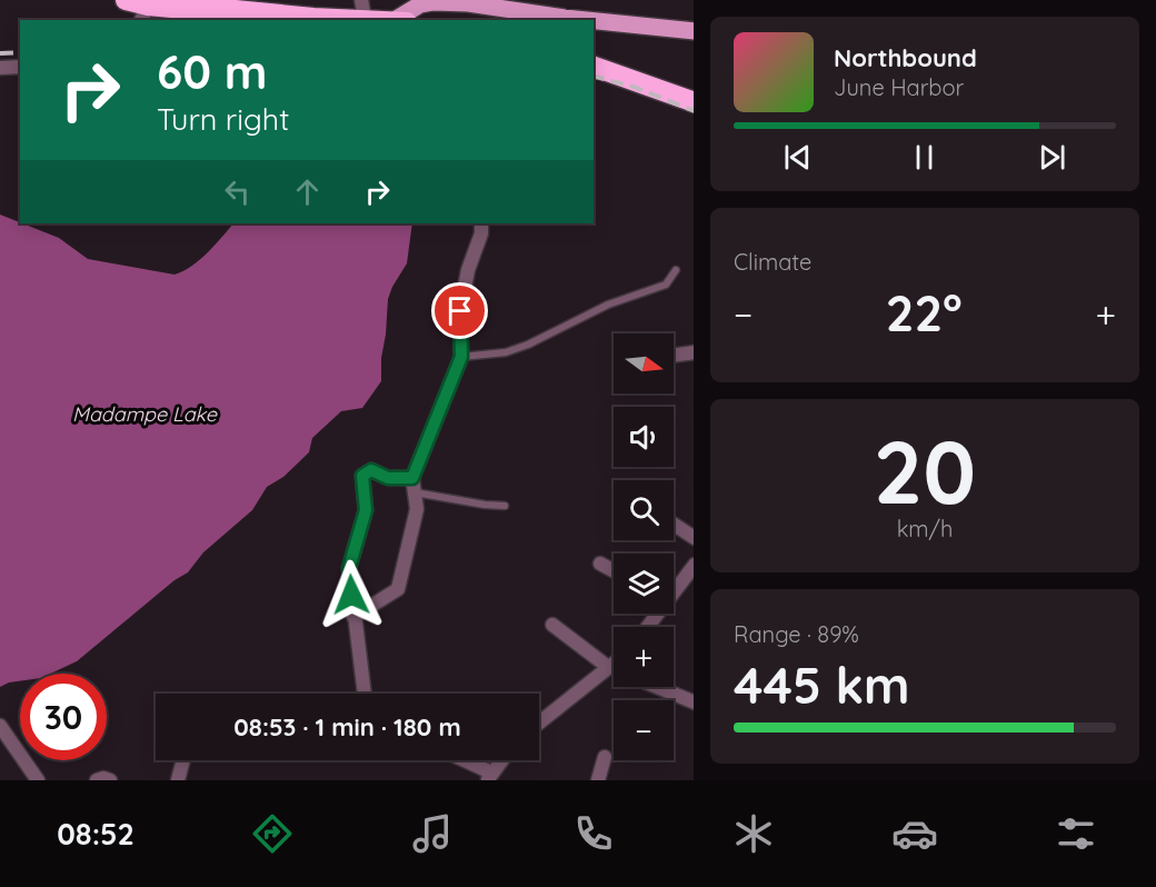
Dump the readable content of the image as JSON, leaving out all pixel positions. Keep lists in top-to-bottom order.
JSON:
{
  "water": ["Madampe Lake"],
  "north": "right",
  "page": {
    "turn": ["60 m", "Turn right"],
    "song": ["Northbound", "June Harbor"],
    "tile": [
      "Climate",
      ["20", "km/h"],
      ["Range · 89%", "445 km"]
    ],
    "heat": ["−", "22°", "+"],
    "map_buttons": ["+", "−"],
    "limit": "30",
    "trip": "08:53 · 1 min · 180 m",
    "tabs": "08:52"
  }
}
